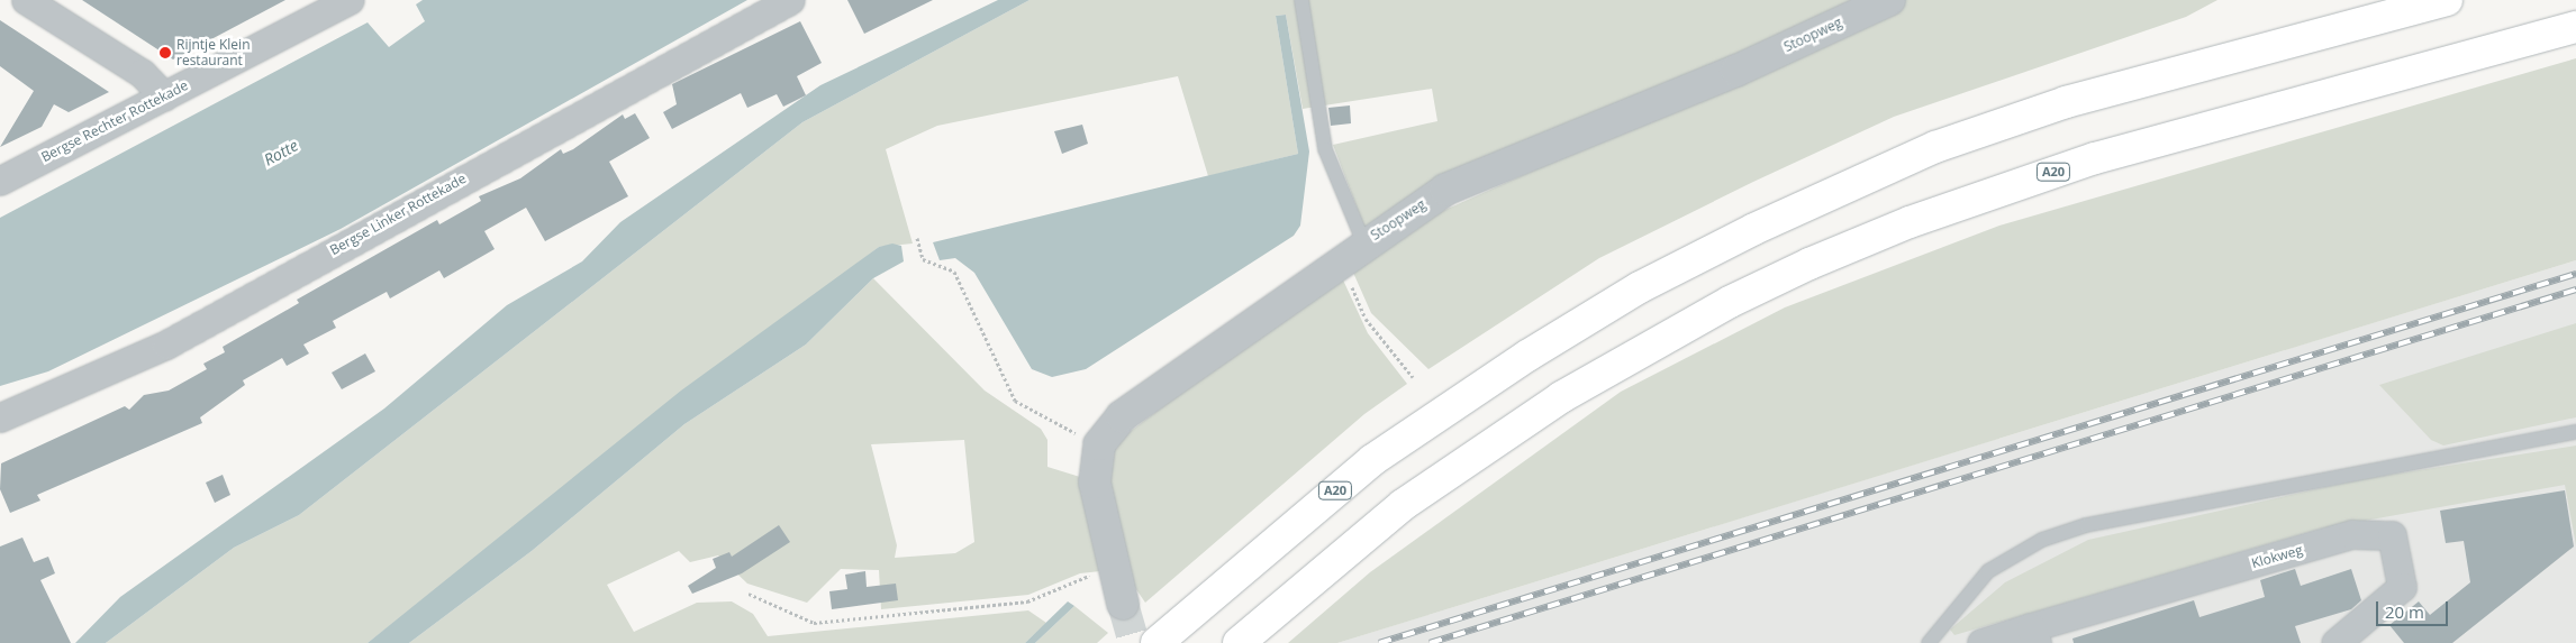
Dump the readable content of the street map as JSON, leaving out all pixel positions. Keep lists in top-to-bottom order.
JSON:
{
  "streets": {
    "highway": ["A20"],
    "street": [
      "Stoopweg",
      "Bergse Rechter Rottekade",
      "Bergse Linker Rottekade",
      "Klokweg"
    ]
  },
  "water": ["Rotte"],
  "places": ["Rijntje Klein restaurant"],
  "scale_bar": "20 m"
}
